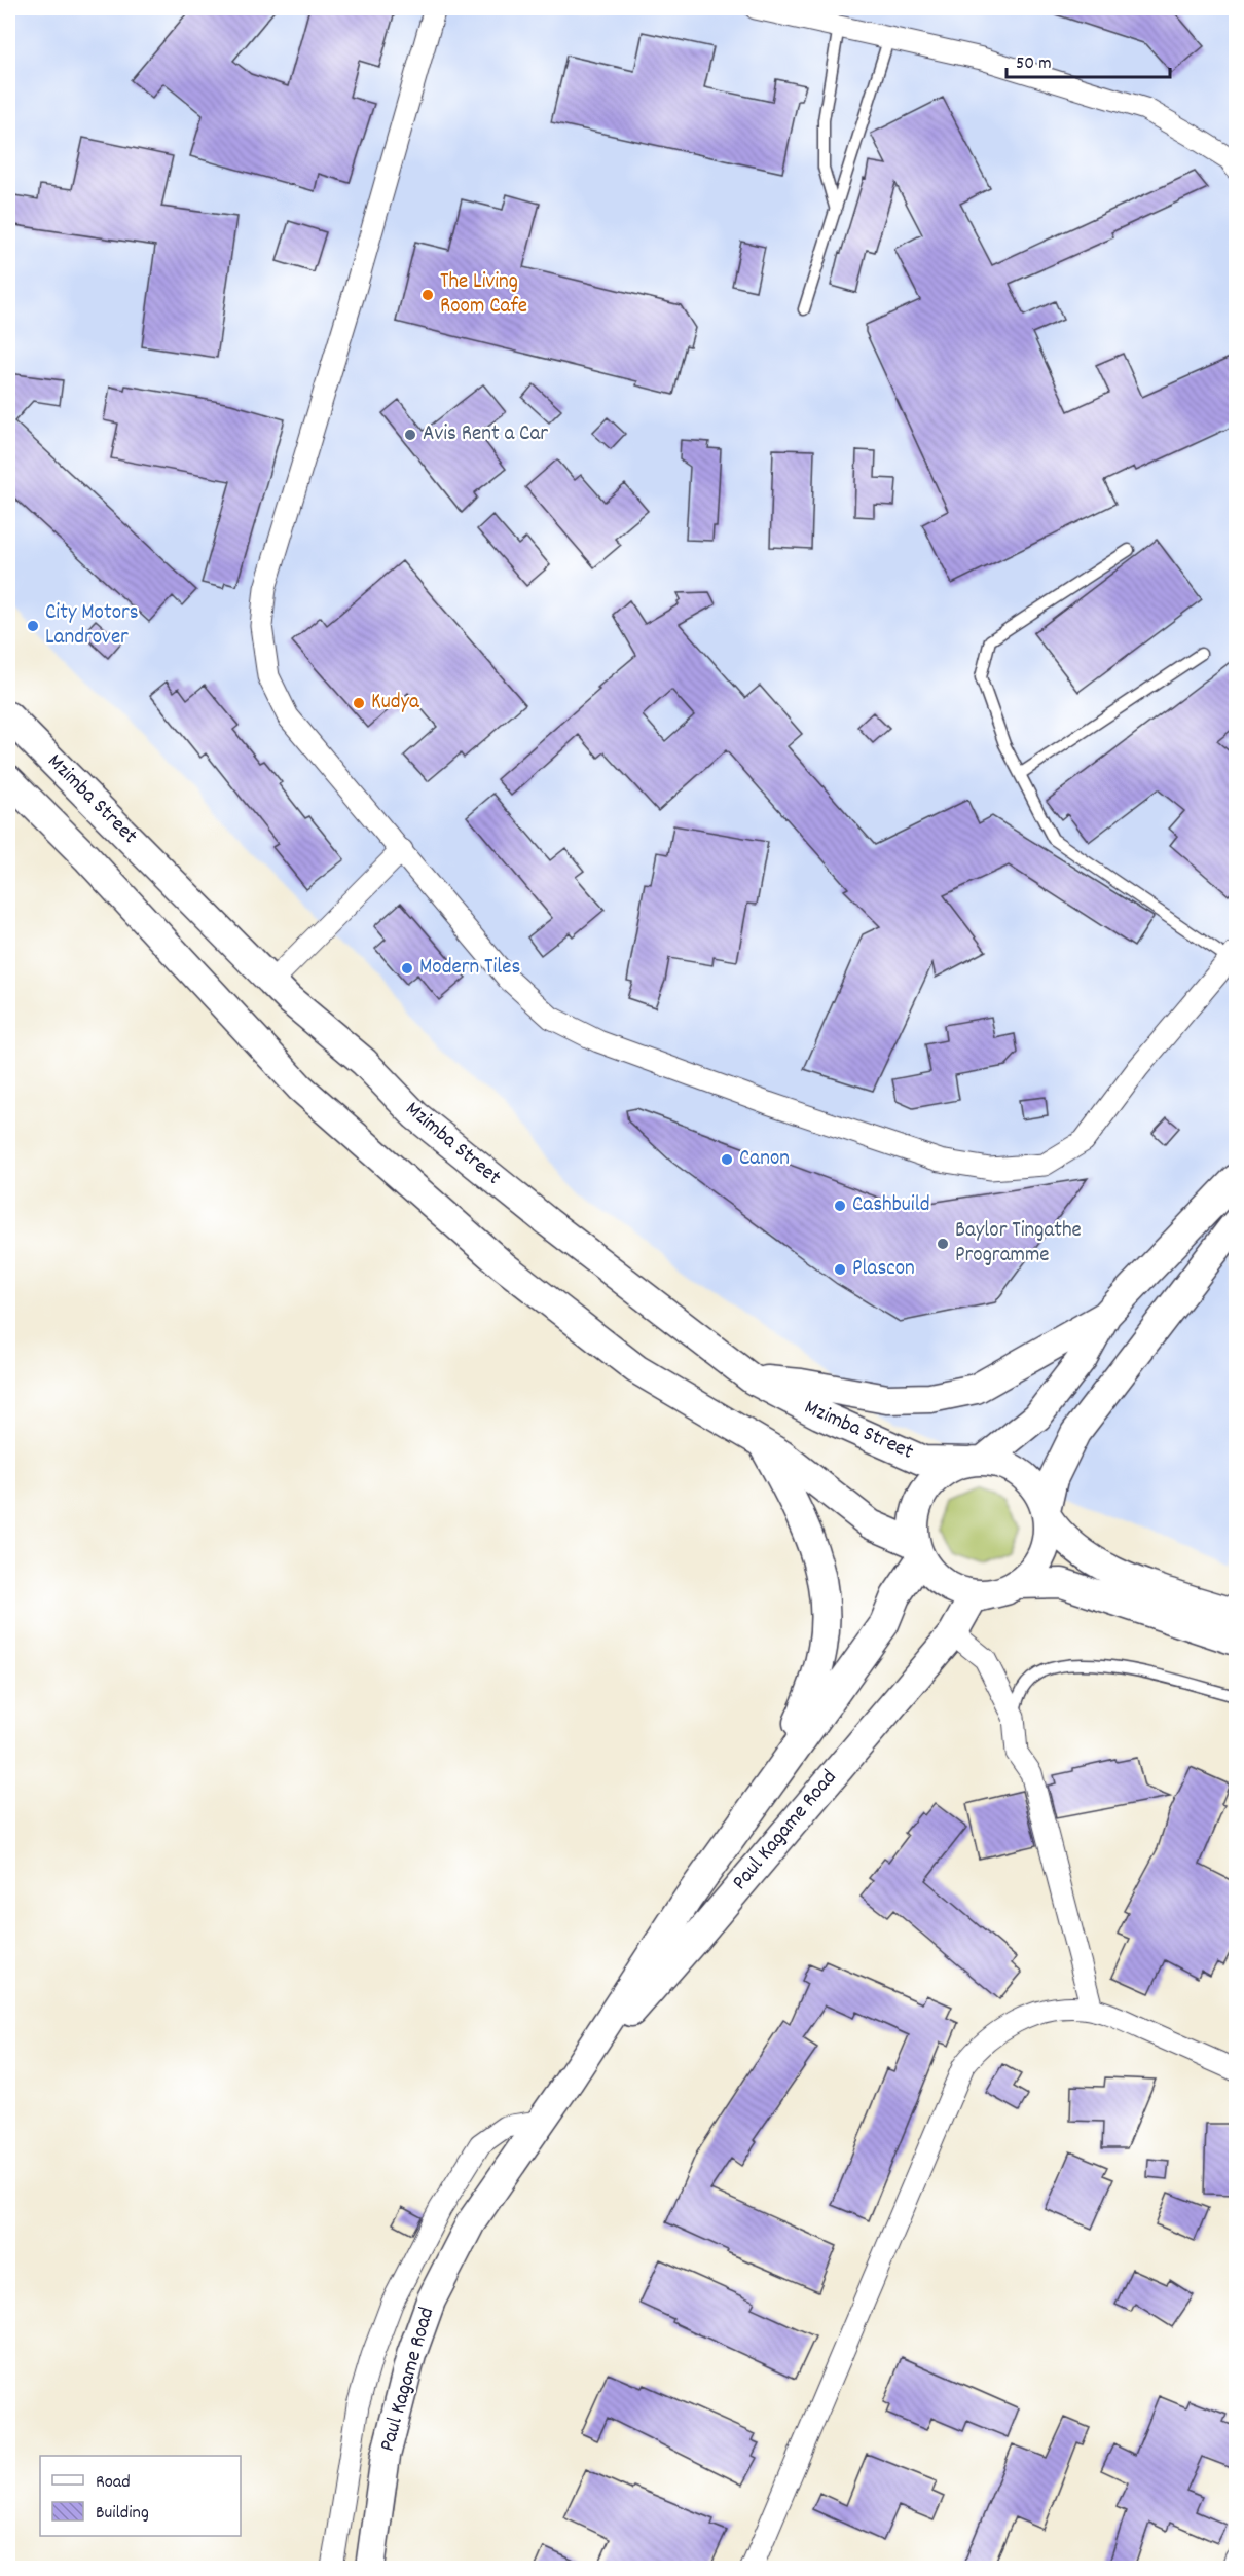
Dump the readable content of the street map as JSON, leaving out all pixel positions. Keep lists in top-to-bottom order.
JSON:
{
  "streets": {
    "main road": ["Mzimba Street", "Paul Kagame Road"]
  },
  "crossings": [
    ["Mzimba Street", "Paul Kagame Road"]
  ],
  "places": [
    "The Living Room Cafe",
    "Avis Rent a Car",
    "City Motors Landrover",
    "Kudya",
    "Modern Tiles",
    "Canon",
    "Cashbuild",
    "Baylor Tingathe Programme",
    "Plascon"
  ],
  "legend": ["Road", "Building"],
  "scale_bar": "50 m"
}
